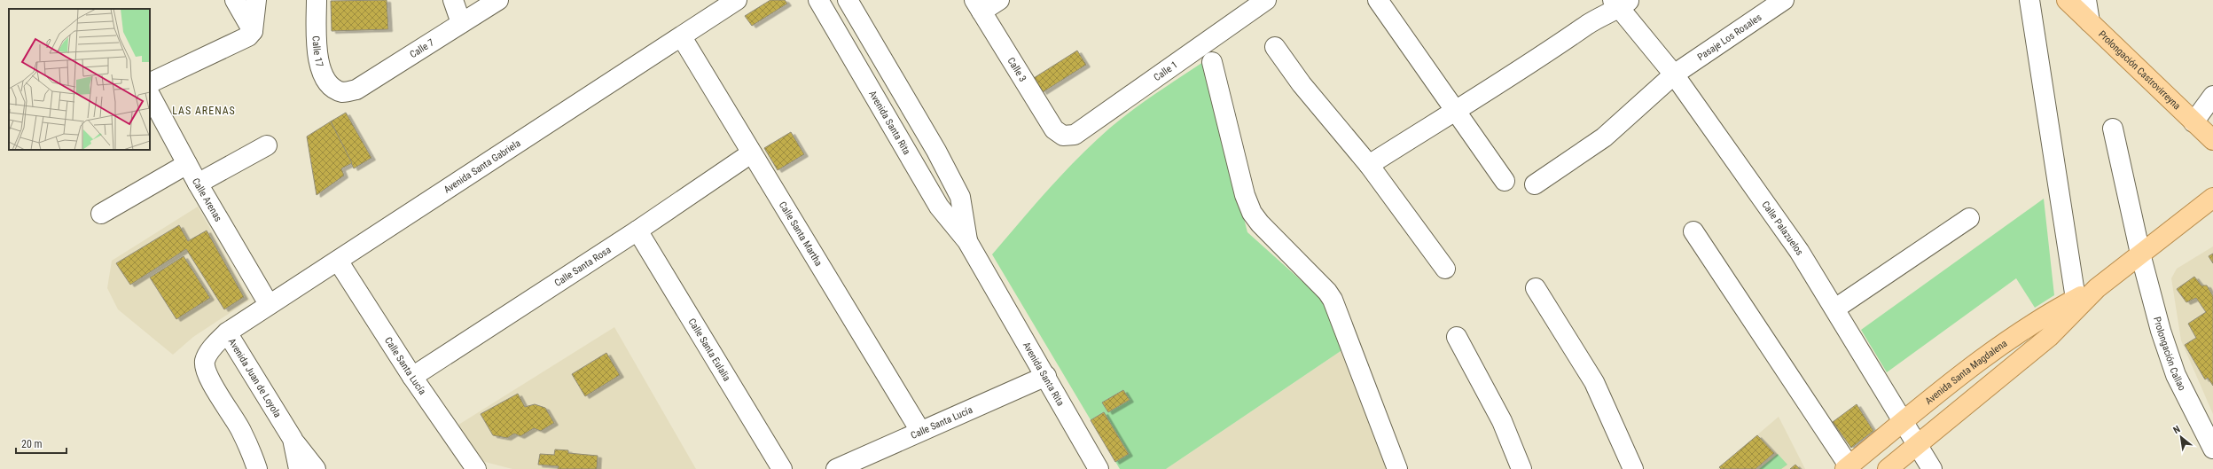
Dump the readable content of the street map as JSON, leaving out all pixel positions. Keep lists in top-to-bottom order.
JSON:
{
  "streets": {
    "main road": ["Prolongación Castrovirreyna", "Avenida Santa Magdalena"],
    "street": [
      "Pasaje Los Rosales",
      "Calle 7",
      "Calle 17",
      "Calle 3",
      "Calle 1",
      "Avenida Santa Rita",
      "Avenida Santa Gabriela",
      "Calle Arenas",
      "Calle Palazuelos",
      "Calle Santa Martha",
      "Calle Santa Rosa",
      "Calle Santa Eulalia",
      "Prolongación Callao",
      "Calle Santa Lucía",
      "Avenida Juan de Loyola"
    ]
  },
  "crossings": [
    ["Pasaje Los Rosales", "Calle Palazuelos"],
    ["Calle 7", "Calle 17"],
    ["Calle 3", "Calle 1"],
    ["Avenida Santa Rita", "Calle Santa Lucía"],
    ["Avenida Santa Gabriela", "Calle Arenas"],
    ["Avenida Santa Gabriela", "Calle Santa Martha"],
    ["Avenida Santa Gabriela", "Calle Santa Lucía"],
    ["Avenida Santa Gabriela", "Avenida Juan de Loyola"],
    ["Calle Palazuelos", "Avenida Santa Magdalena"],
    ["Calle Santa Martha", "Calle Santa Rosa"],
    ["Calle Santa Martha", "Calle Santa Lucía"],
    ["Calle Santa Rosa", "Calle Santa Eulalia"],
    ["Calle Santa Rosa", "Calle Santa Lucía"],
    ["Prolongación Callao", "Avenida Santa Magdalena"]
  ],
  "districts": ["LAS ARENAS"],
  "scale_bar": "20 m",
  "north": "top left"
}
